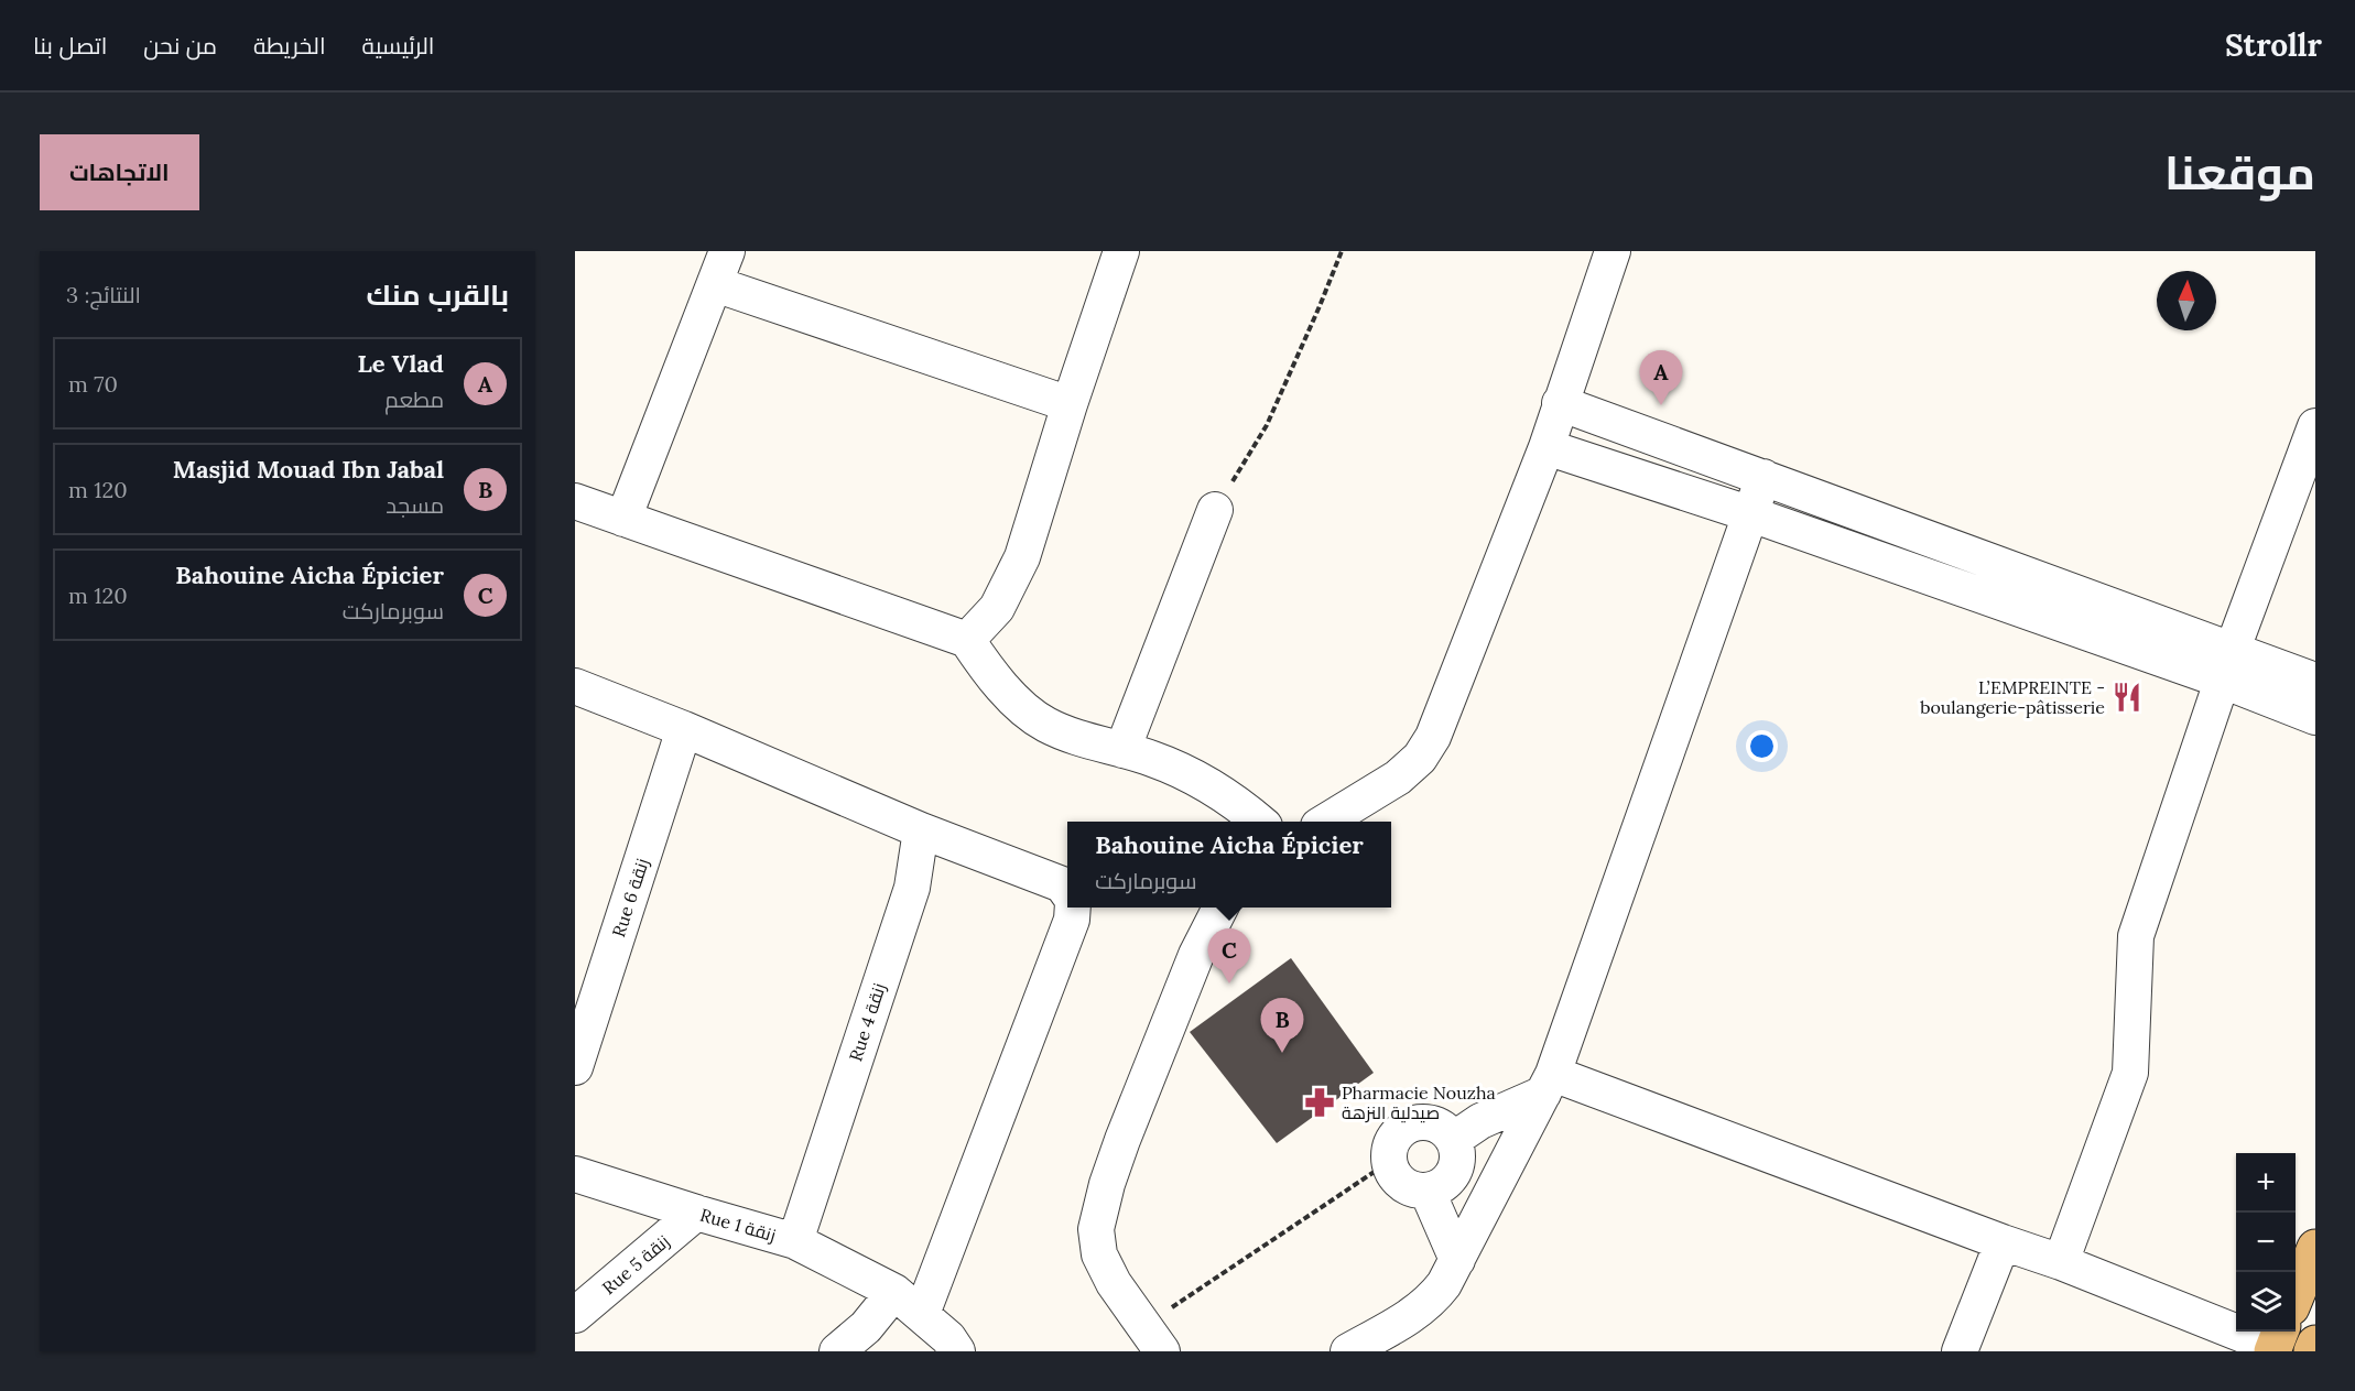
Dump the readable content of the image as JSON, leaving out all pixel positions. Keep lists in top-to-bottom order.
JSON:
{
  "streets": {
    "street": [
      "Rue 6 زنقة",
      "Rue 4 زنقة",
      "Rue 1 زنقة",
      "Rue 5 زنقة"
    ]
  },
  "crossings": [
    ["Rue 4 زنقة", "Rue 1 زنقة"],
    ["Rue 1 زنقة", "Rue 5 زنقة"]
  ],
  "places": {
    "restaurant": ["L’EMPREINTE - boulangerie-pâtisserie"],
    "pharmacy": ["Pharmacie Nouzha صيدلية النزهة"]
  },
  "north": "top",
  "page": {
    "header": "Strollr",
    "nav": [
      "الرئيسية",
      "الخريطة",
      "من نحن",
      "اتصل بنا"
    ],
    "title": "موقعنا",
    "buttons": "الاتجاهات",
    "heading": ["بالقرب منك", "النتائج: 3"],
    "list": [
      {
        "mark": "A",
        "name": "Le Vlad",
        "note": "مطعم",
        "value": "70 m"
      },
      {
        "mark": "B",
        "name": "Masjid Mouad Ibn Jabal",
        "note": "مسجد",
        "value": "120 m"
      },
      {
        "mark": "C",
        "name": "Bahouine Aicha Épicier",
        "note": "سوبرماركت",
        "value": "120 m"
      }
    ],
    "pins": ["A", "C", "B"],
    "popup": ["Bahouine Aicha Épicier", "سوبرماركت"],
    "map_buttons": ["+", "−"]
  }
}
